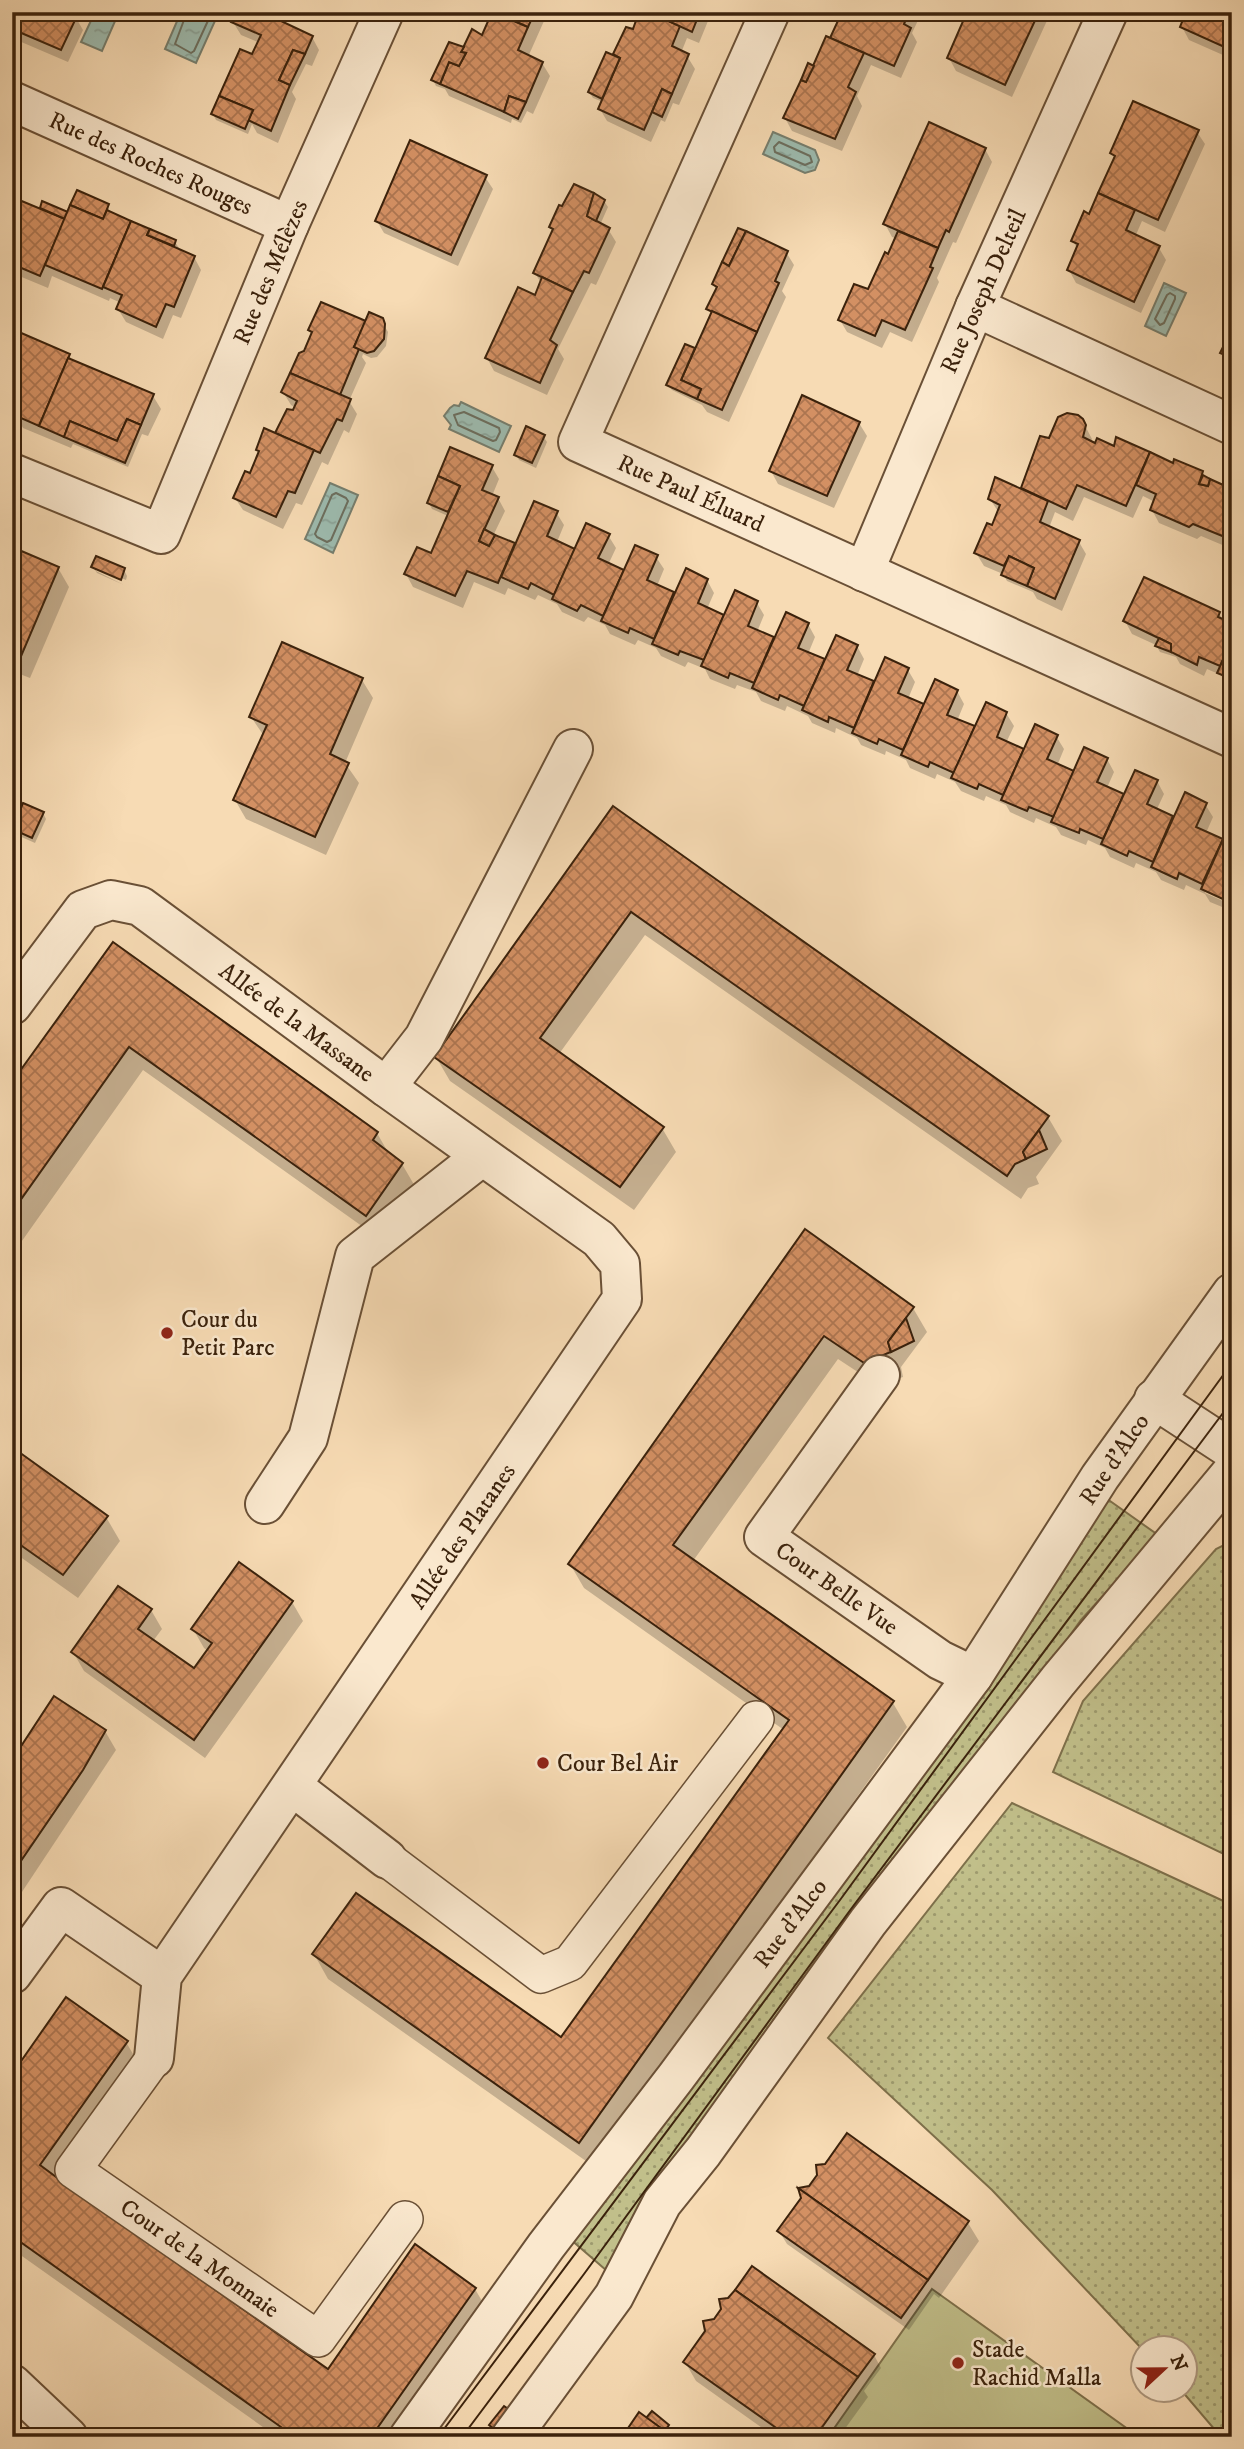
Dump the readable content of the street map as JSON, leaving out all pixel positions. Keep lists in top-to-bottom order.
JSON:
{
  "streets": {
    "street": [
      "Rue des Roches Rouges",
      "Rue des Mélèzes",
      "Rue Joseph Delteil",
      "Rue Paul Éluard",
      "Allée de la Massane",
      "Rue d'Alco",
      "Allée des Platanes",
      "Cour Belle Vue",
      "Cour de la Monnaie"
    ]
  },
  "crossings": [
    ["Rue des Roches Rouges", "Rue des Mélèzes"],
    ["Rue Joseph Delteil", "Rue Paul Éluard"],
    ["Allée de la Massane", "Allée des Platanes"],
    ["Rue d'Alco", "Cour Belle Vue"],
    ["Allée des Platanes", "Cour de la Monnaie"]
  ],
  "places": ["Cour du Petit Parc", "Cour Bel Air", "Stade Rachid Malla"],
  "north": "right"
}
